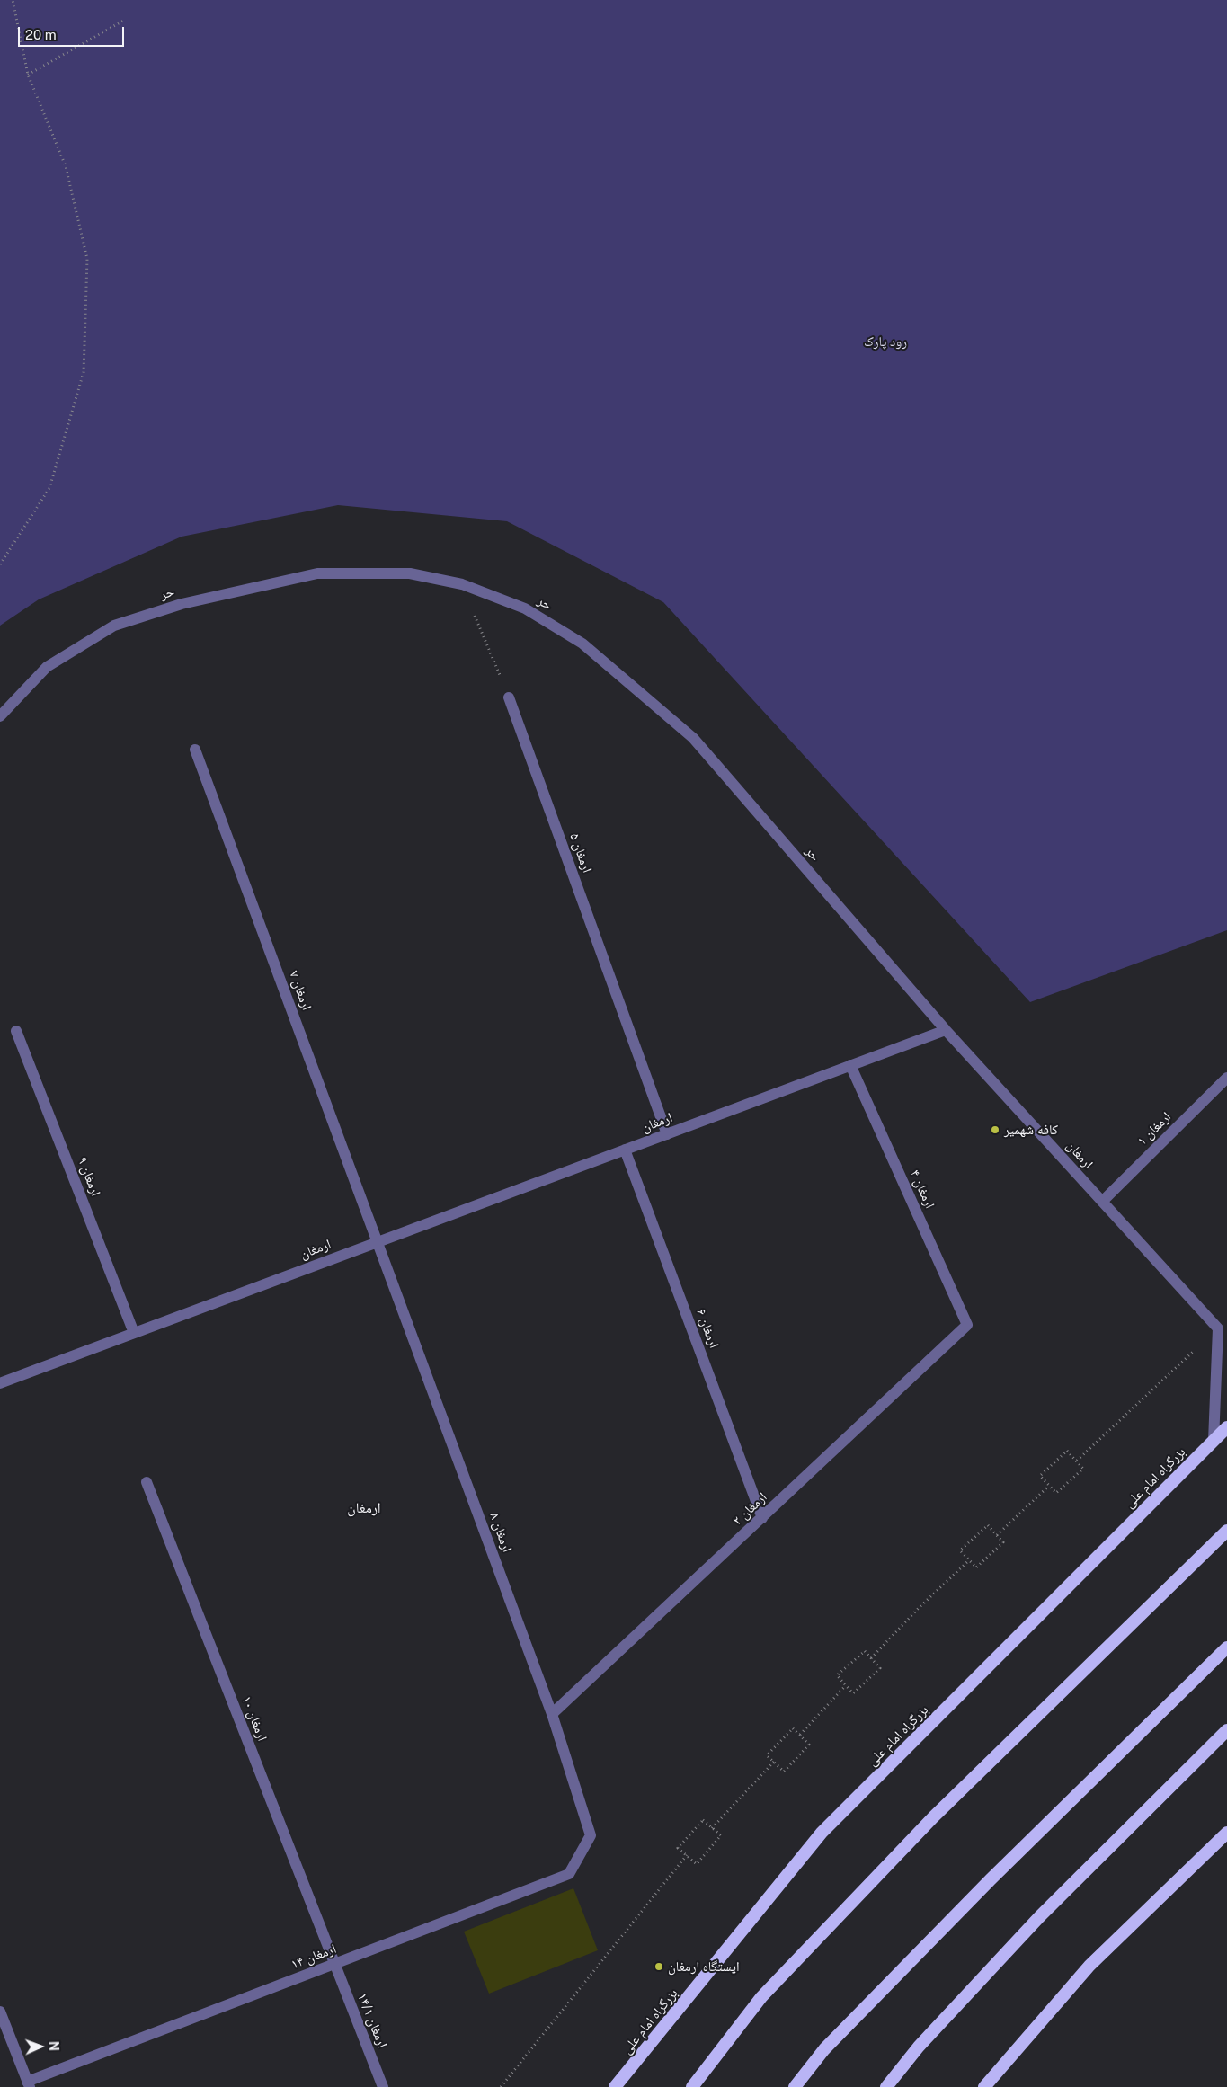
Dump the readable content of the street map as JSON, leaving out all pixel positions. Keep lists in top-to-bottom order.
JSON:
{
  "streets": {
    "highway": ["بزرگراه امام علی"],
    "street": [
      "حر",
      "ارمغان ۵",
      "ارمغان ۷",
      "ارمغان",
      "ارمغان ۱",
      "ارمغان ۹",
      "ارمغان ۴",
      "ارمغان ۶",
      "ارمغان ۲",
      "ارمغان ۸",
      "ارمغان ۱۰",
      "ارمغان ۱۴",
      "ارمغان ۱۴/۱"
    ]
  },
  "crossings": [
    ["حر", "ارمغان"],
    ["ارمغان ۵", "ارمغان"],
    ["ارمغان ۷", "ارمغان"],
    ["ارمغان ۷", "ارمغان ۸"],
    ["ارمغان", "ارمغان ۱"],
    ["ارمغان", "ارمغان ۹"],
    ["ارمغان", "ارمغان ۴"],
    ["ارمغان", "ارمغان ۶"],
    ["ارمغان", "ارمغان ۸"],
    ["ارمغان ۴", "ارمغان ۲"],
    ["ارمغان ۶", "ارمغان ۲"],
    ["ارمغان ۲", "ارمغان ۸"],
    ["ارمغان ۸", "ارمغان ۱۴"],
    ["ارمغان ۱۰", "ارمغان ۱۴"],
    ["ارمغان ۱۰", "ارمغان ۱۴/۱"],
    ["ارمغان ۱۴", "ارمغان ۱۴/۱"]
  ],
  "districts": ["ارمغان"],
  "parks": ["رود پارک"],
  "places": ["كافه شهمير", "ایستگاه ارمغان"],
  "scale_bar": "20 m",
  "north": "right"
}
